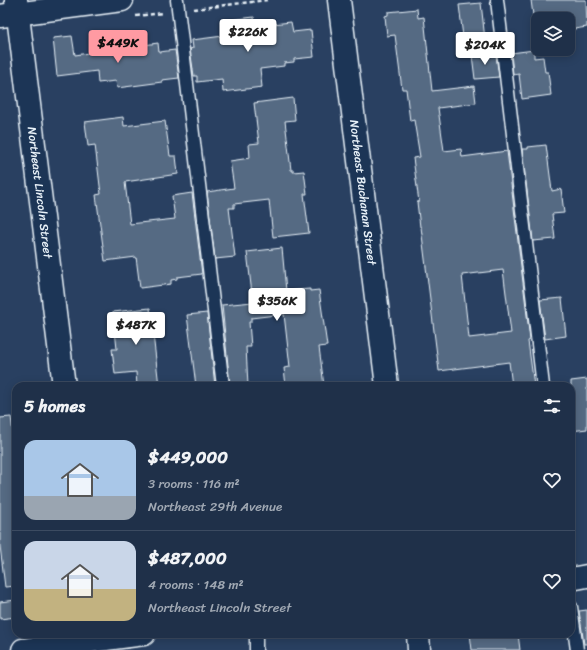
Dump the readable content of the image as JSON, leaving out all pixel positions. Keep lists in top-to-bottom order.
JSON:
{
  "streets": {
    "street": ["Northeast Lincoln Street", "Northeast Buchanan Street"]
  },
  "page": {
    "price": [
      "$226K",
      "$449K",
      "$204K",
      "$356K",
      "$487K"
    ],
    "heading": "5 homes",
    "list": [
      {
        "name": "$449,000",
        "note": "3 rooms · 116 m² · Northeast 29th Avenue"
      },
      {
        "name": "$487,000",
        "note": "4 rooms · 148 m² · Northeast Lincoln Street"
      }
    ]
  }
}
